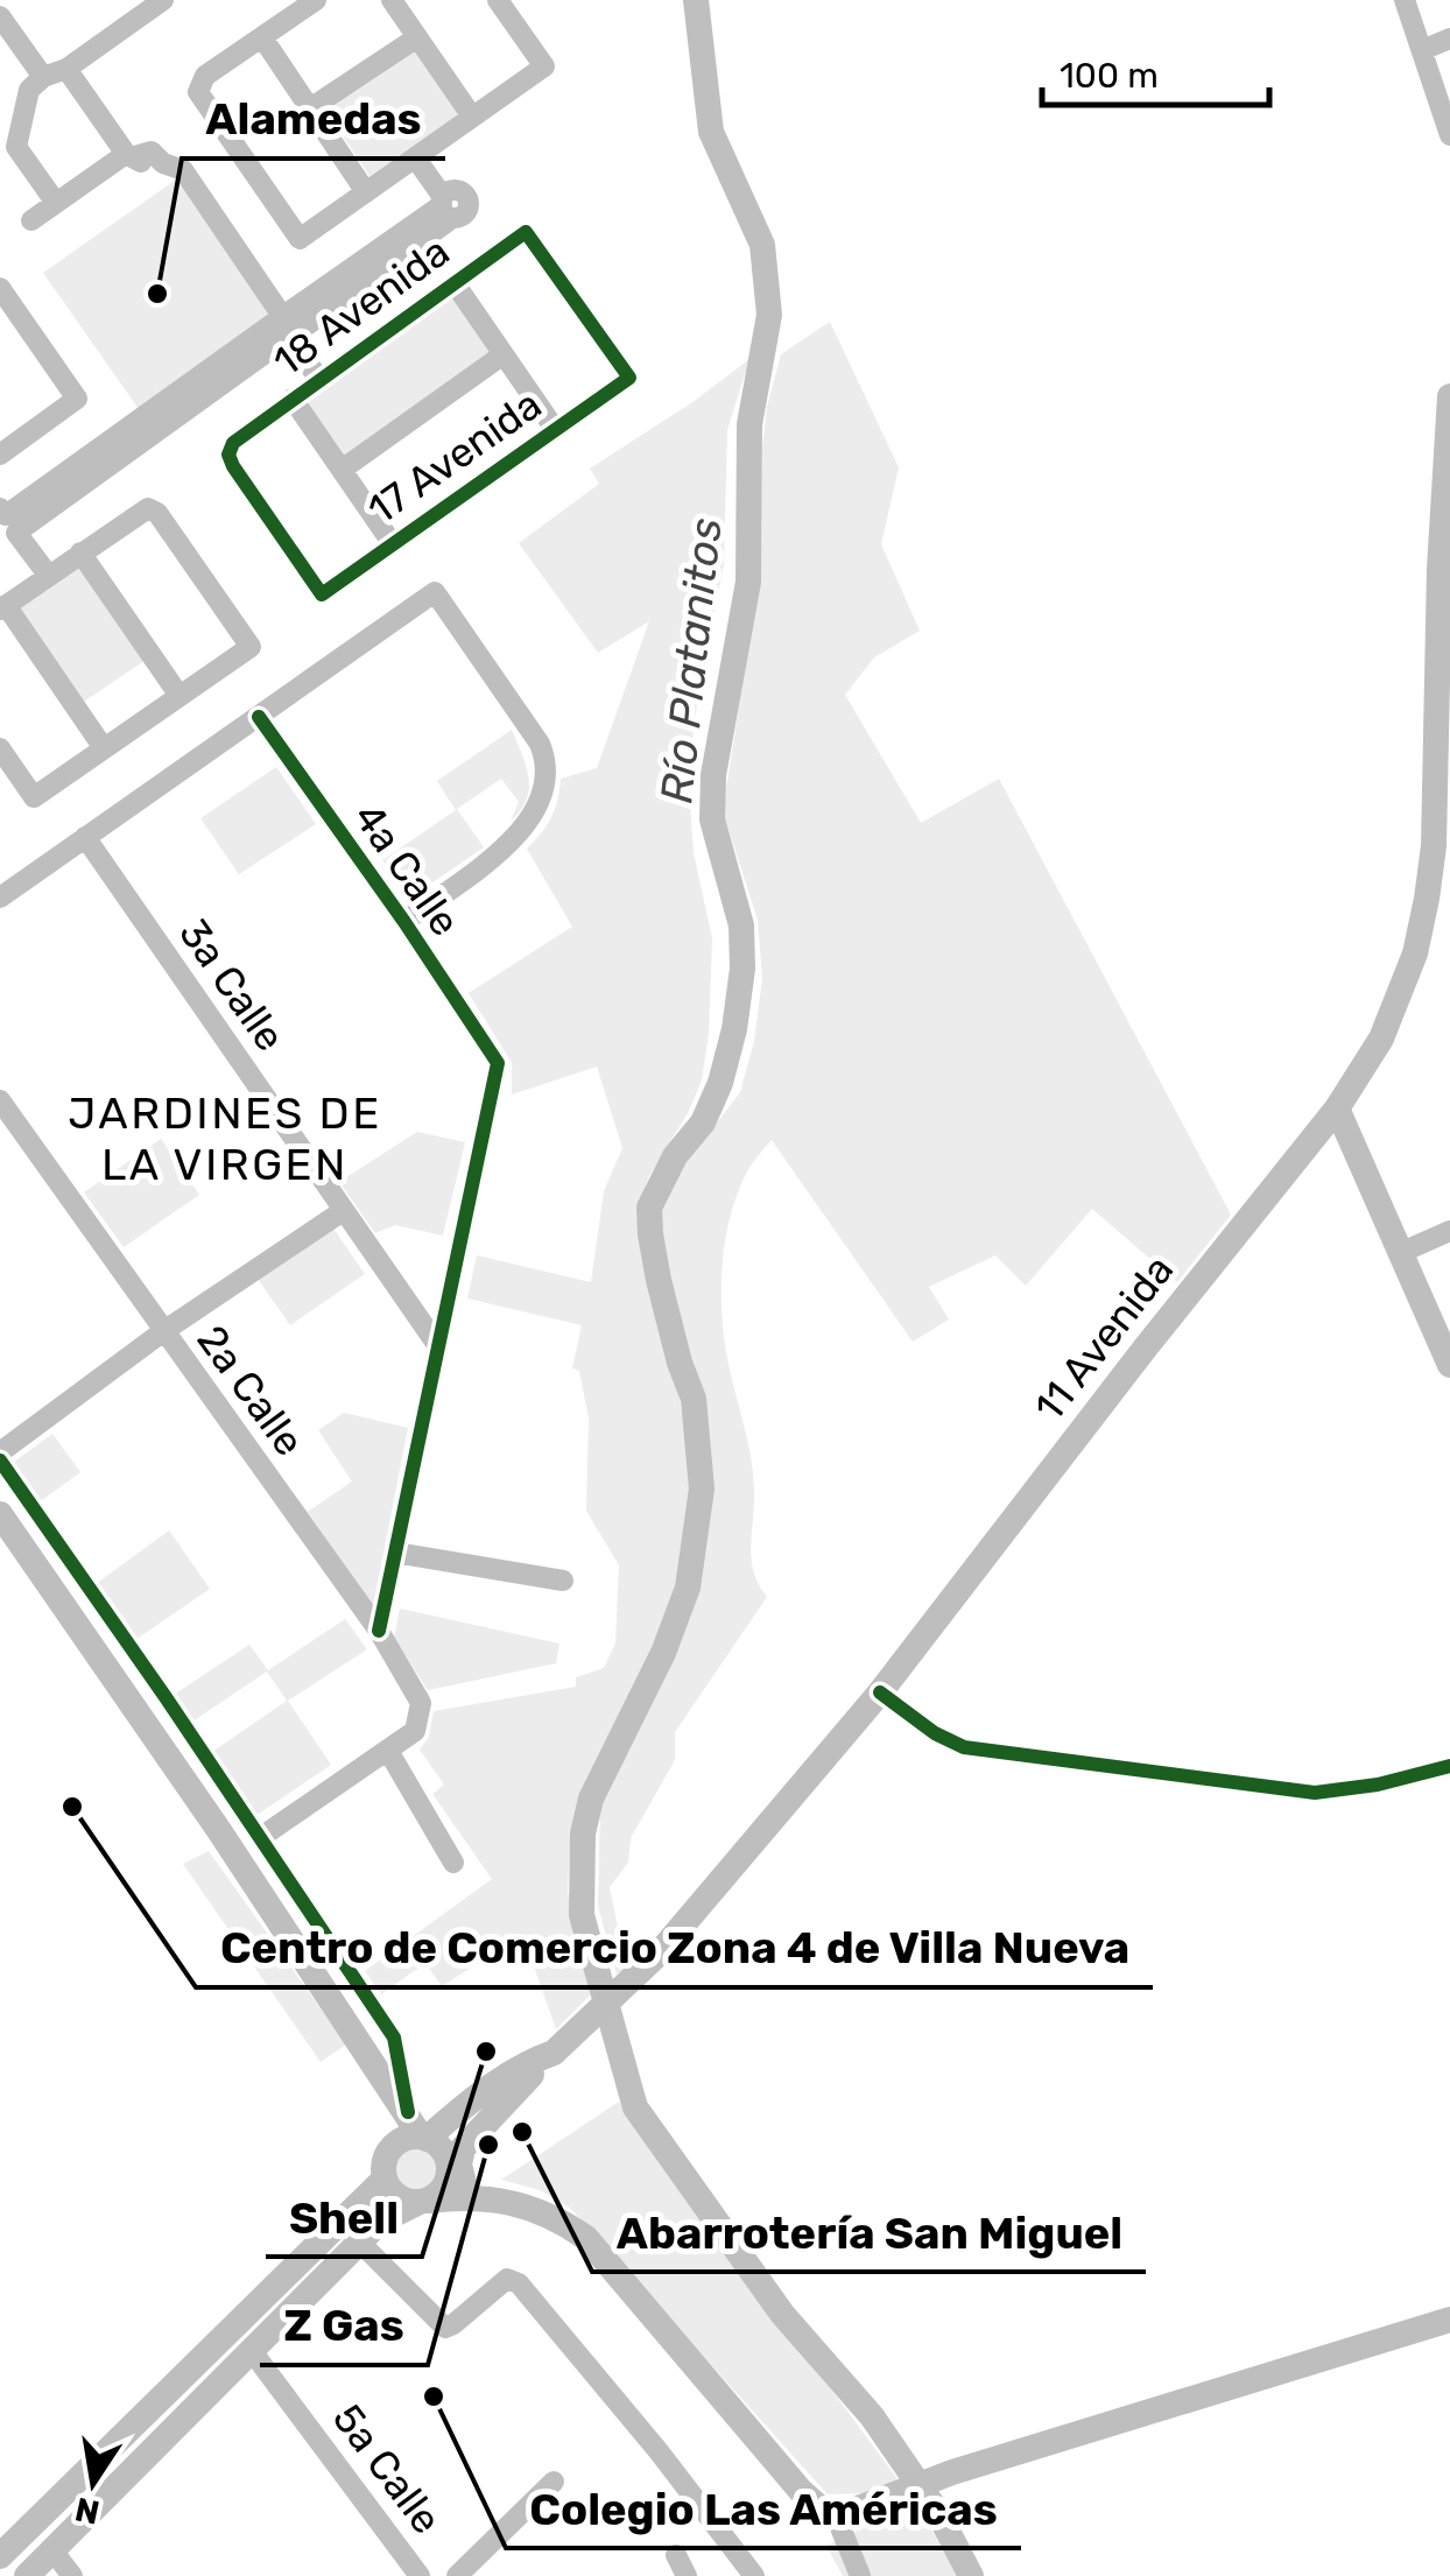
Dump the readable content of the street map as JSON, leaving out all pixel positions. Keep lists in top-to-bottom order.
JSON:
{
  "streets": {
    "main road": ["11 Avenida"],
    "street": [
      "18 Avenida",
      "17 Avenida",
      "4a Calle",
      "3a Calle",
      "2a Calle",
      "5a Calle"
    ]
  },
  "crossings": [
    ["18 Avenida", "17 Avenida"],
    ["4a Calle", "3a Calle"]
  ],
  "districts": ["JARDINES DE LA VIRGEN"],
  "water": ["Río Platanitos"],
  "places": [
    "Alamedas",
    "Centro de Comercio Zona 4 de Villa Nueva",
    "Shell",
    "Abarrotería San Miguel",
    "Z Gas",
    "Colegio Las Américas"
  ],
  "scale_bar": "100 m",
  "north": "bottom"
}
